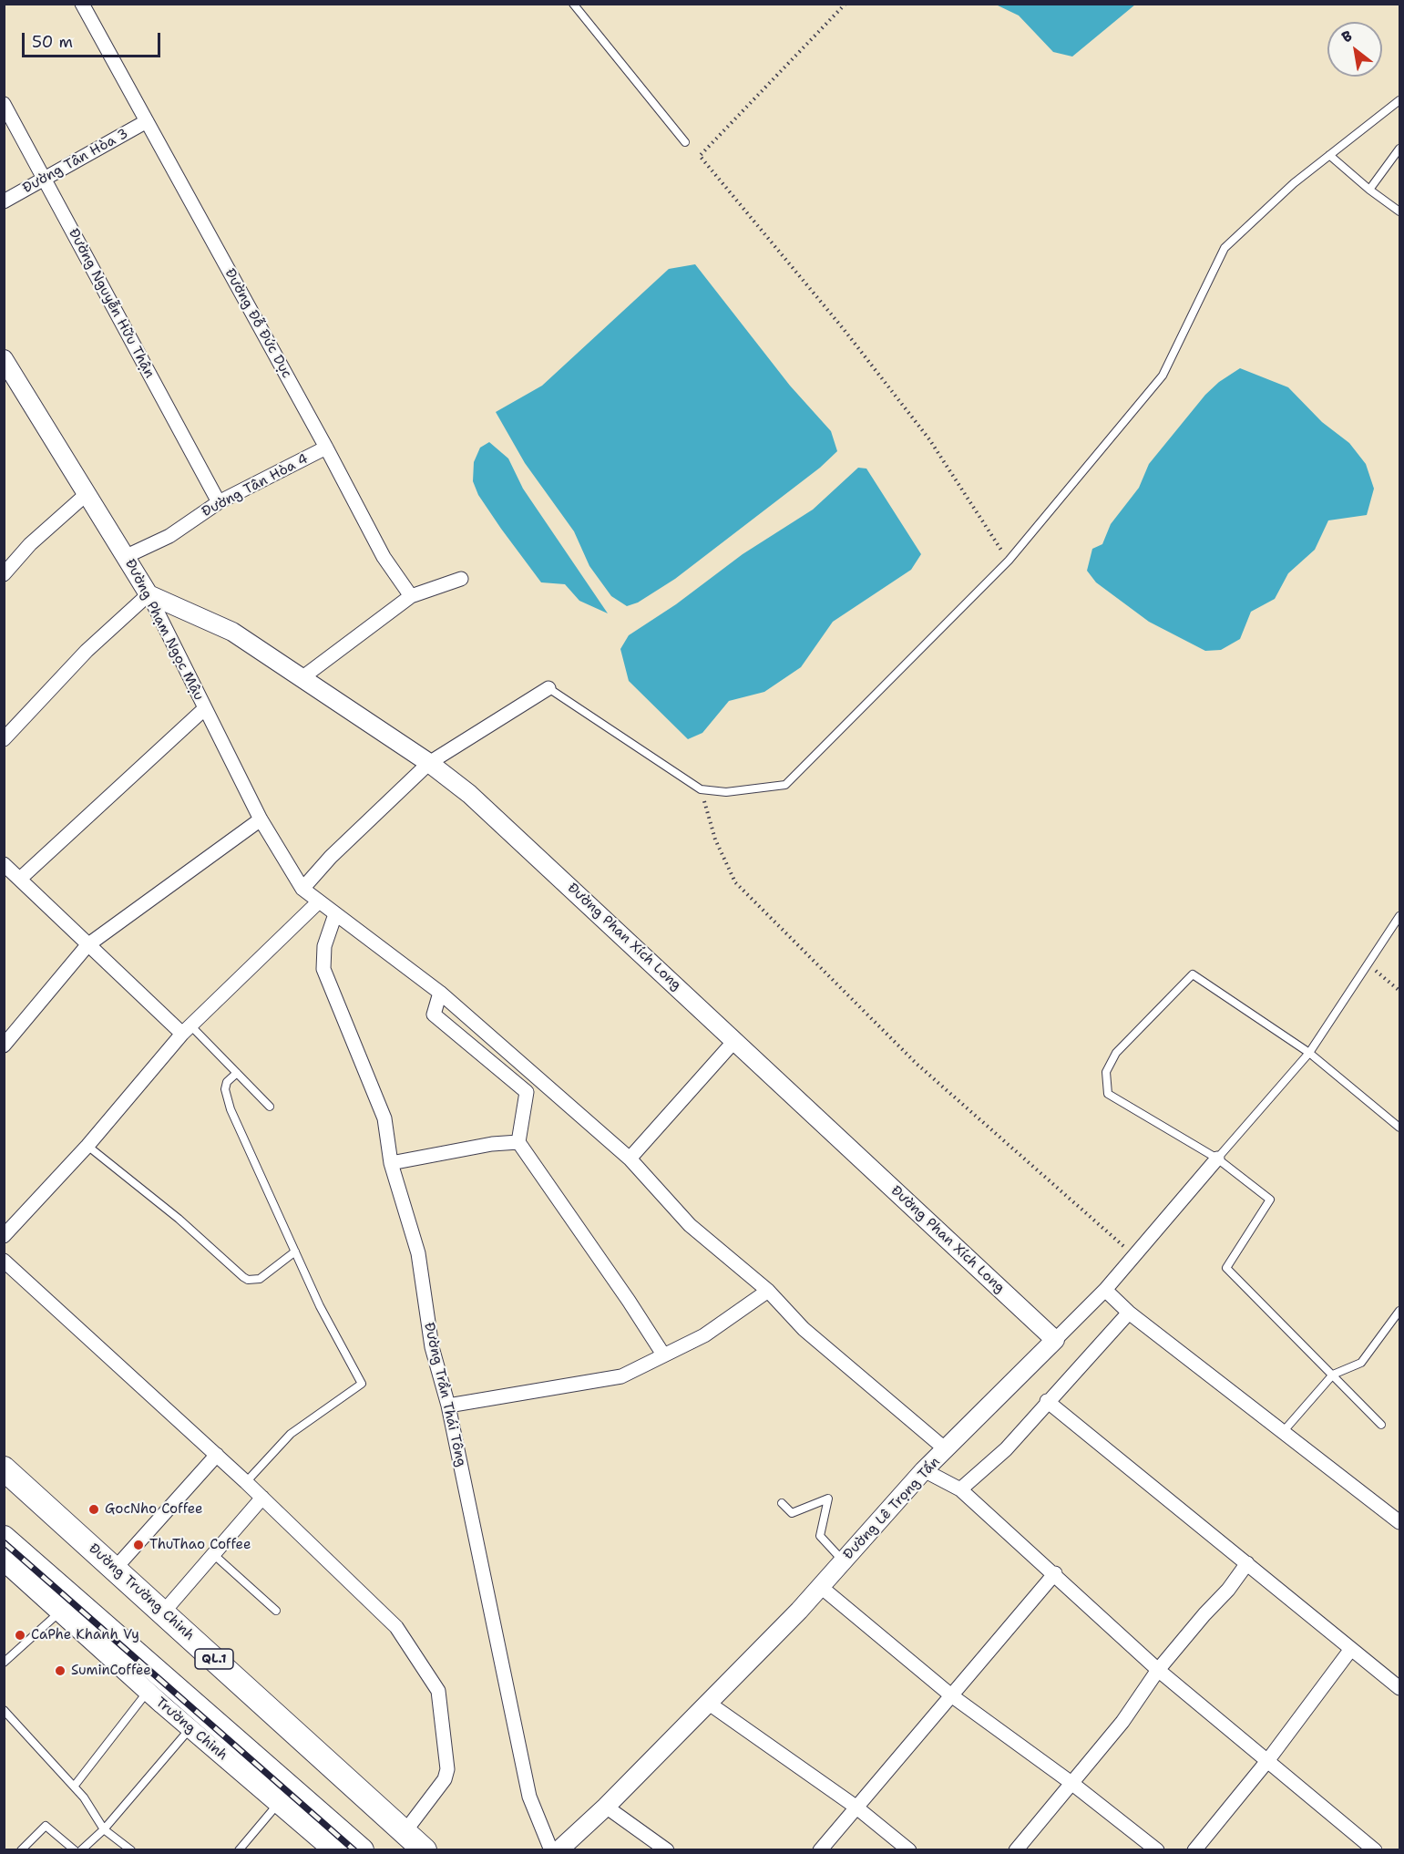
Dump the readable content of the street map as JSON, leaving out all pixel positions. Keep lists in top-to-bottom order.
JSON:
{
  "streets": {
    "highway": ["Đường Trường Chinh", "QL.1"],
    "street": [
      "Đường Tân Hòa 3",
      "Đường Nguyễn Hữu Thận",
      "Đường Đỗ Đức Dục",
      "Đường Tân Hòa 4",
      "Đường Phạm Ngọc Mậu",
      "Đường Phan Xích Long",
      "Đường Trần Thái Tông",
      "Đường Lê Trọng Tấn",
      "Trường Chinh"
    ]
  },
  "crossings": [
    ["Đường Tân Hòa 3", "Đường Nguyễn Hữu Thận"],
    ["Đường Tân Hòa 3", "Đường Đỗ Đức Dục"],
    ["Đường Nguyễn Hữu Thận", "Đường Tân Hòa 4"],
    ["Đường Đỗ Đức Dục", "Đường Tân Hòa 4"],
    ["Đường Tân Hòa 4", "Đường Phạm Ngọc Mậu"],
    ["Đường Phạm Ngọc Mậu", "Đường Phan Xích Long"],
    ["Đường Phạm Ngọc Mậu", "Đường Trần Thái Tông"],
    ["Đường Phạm Ngọc Mậu", "Đường Lê Trọng Tấn"],
    ["Đường Phan Xích Long", "Đường Lê Trọng Tấn"]
  ],
  "places": [
    "GocNho Coffee",
    "ThuThao Coffee",
    "CaPhe Khanh Vy",
    "SuminCoffee"
  ],
  "scale_bar": "50 m",
  "north": "top left"
}
